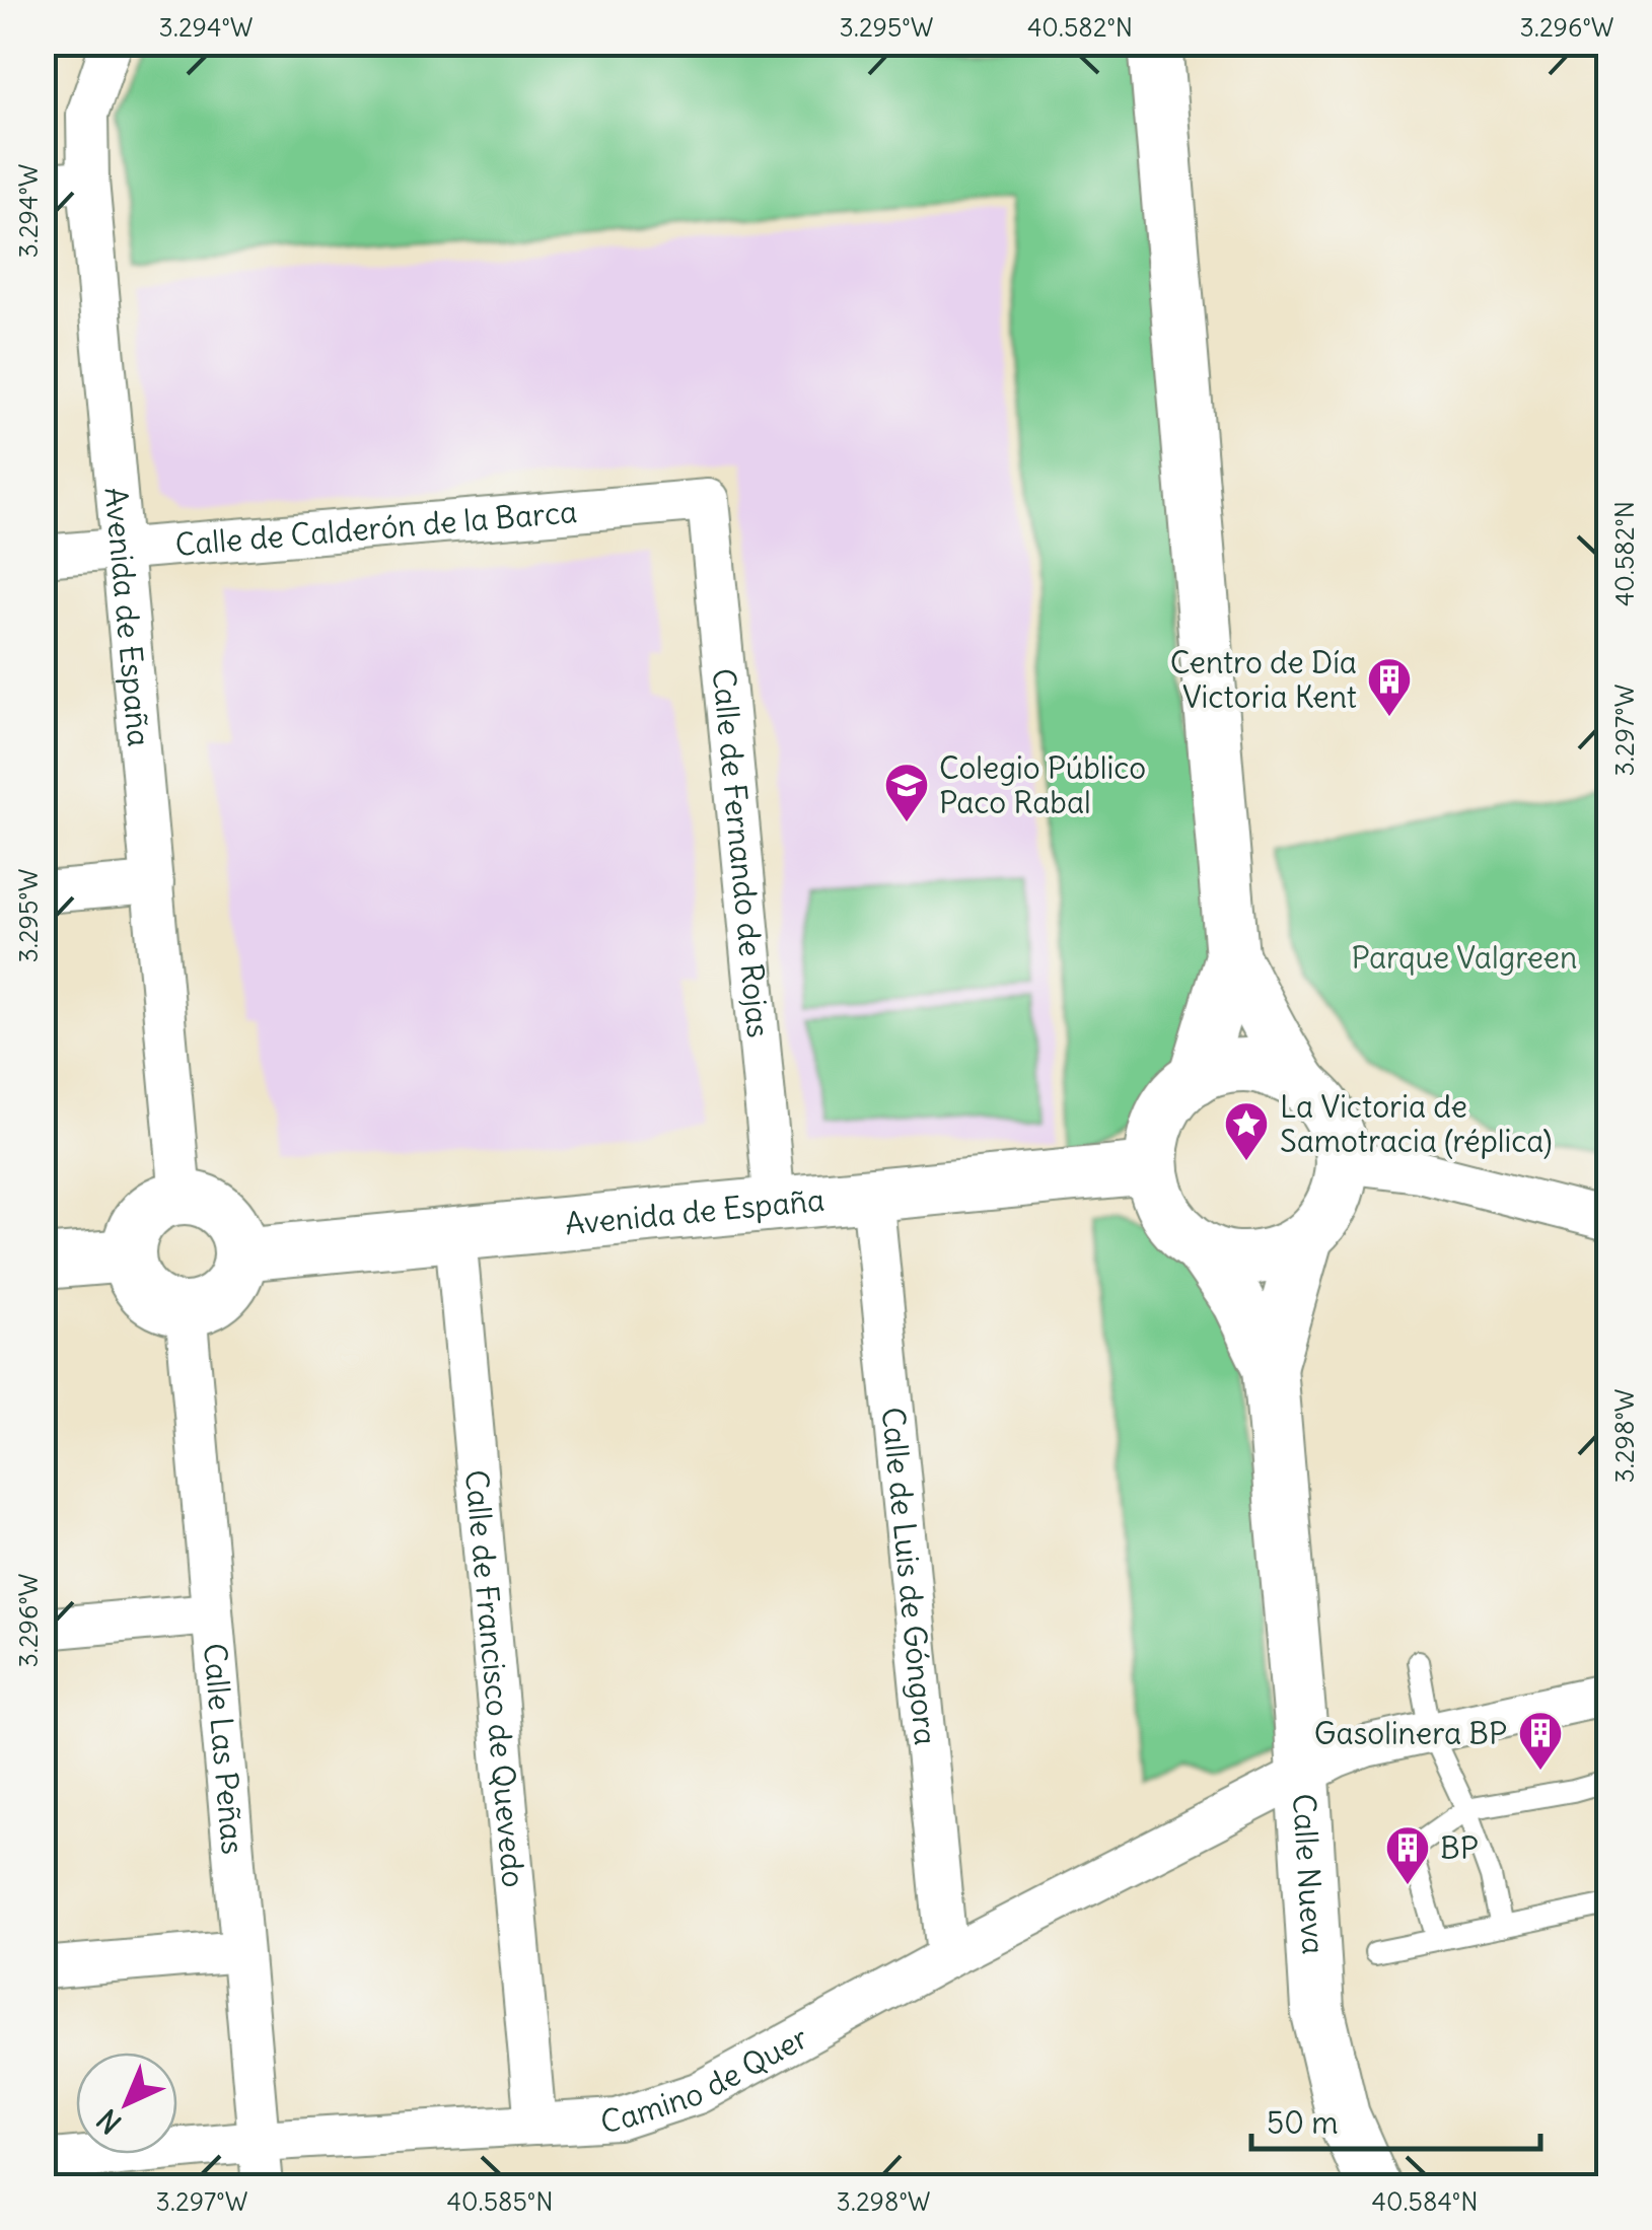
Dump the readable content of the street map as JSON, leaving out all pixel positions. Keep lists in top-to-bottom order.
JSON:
{
  "streets": {
    "street": [
      "Calle de Calderón de la Barca",
      "Avenida de España",
      "Calle de Fernando de Rojas",
      "Calle de Luis de Góngora",
      "Calle de Francisco de Quevedo",
      "Calle Las Peñas",
      "Calle Nueva",
      "Camino de Quer"
    ]
  },
  "crossings": [
    ["Calle de Calderón de la Barca", "Avenida de España"],
    ["Calle de Calderón de la Barca", "Calle de Fernando de Rojas"],
    ["Avenida de España", "Calle de Fernando de Rojas"],
    ["Avenida de España", "Calle de Luis de Góngora"],
    ["Avenida de España", "Calle de Francisco de Quevedo"],
    ["Avenida de España", "Calle Las Peñas"],
    ["Avenida de España", "Calle Nueva"],
    ["Calle de Luis de Góngora", "Camino de Quer"],
    ["Calle de Francisco de Quevedo", "Camino de Quer"],
    ["Calle Las Peñas", "Camino de Quer"],
    ["Calle Nueva", "Camino de Quer"]
  ],
  "parks": ["Parque Valgreen"],
  "places": {
    "building": ["Centro de Día Victoria Kent", "Gasolinera BP", "BP"],
    "school or university": ["Colegio Público Paco Rabal"],
    "place": ["La Victoria de Samotracia (réplica)"]
  },
  "scale_bar": "50 m",
  "north": "bottom left",
  "coordinates": [
    "3.294°W",
    "3.295°W",
    "40.582°N",
    "3.296°W",
    "3.297°W",
    "3.298°W",
    "40.585°N",
    "40.584°N"
  ]
}
